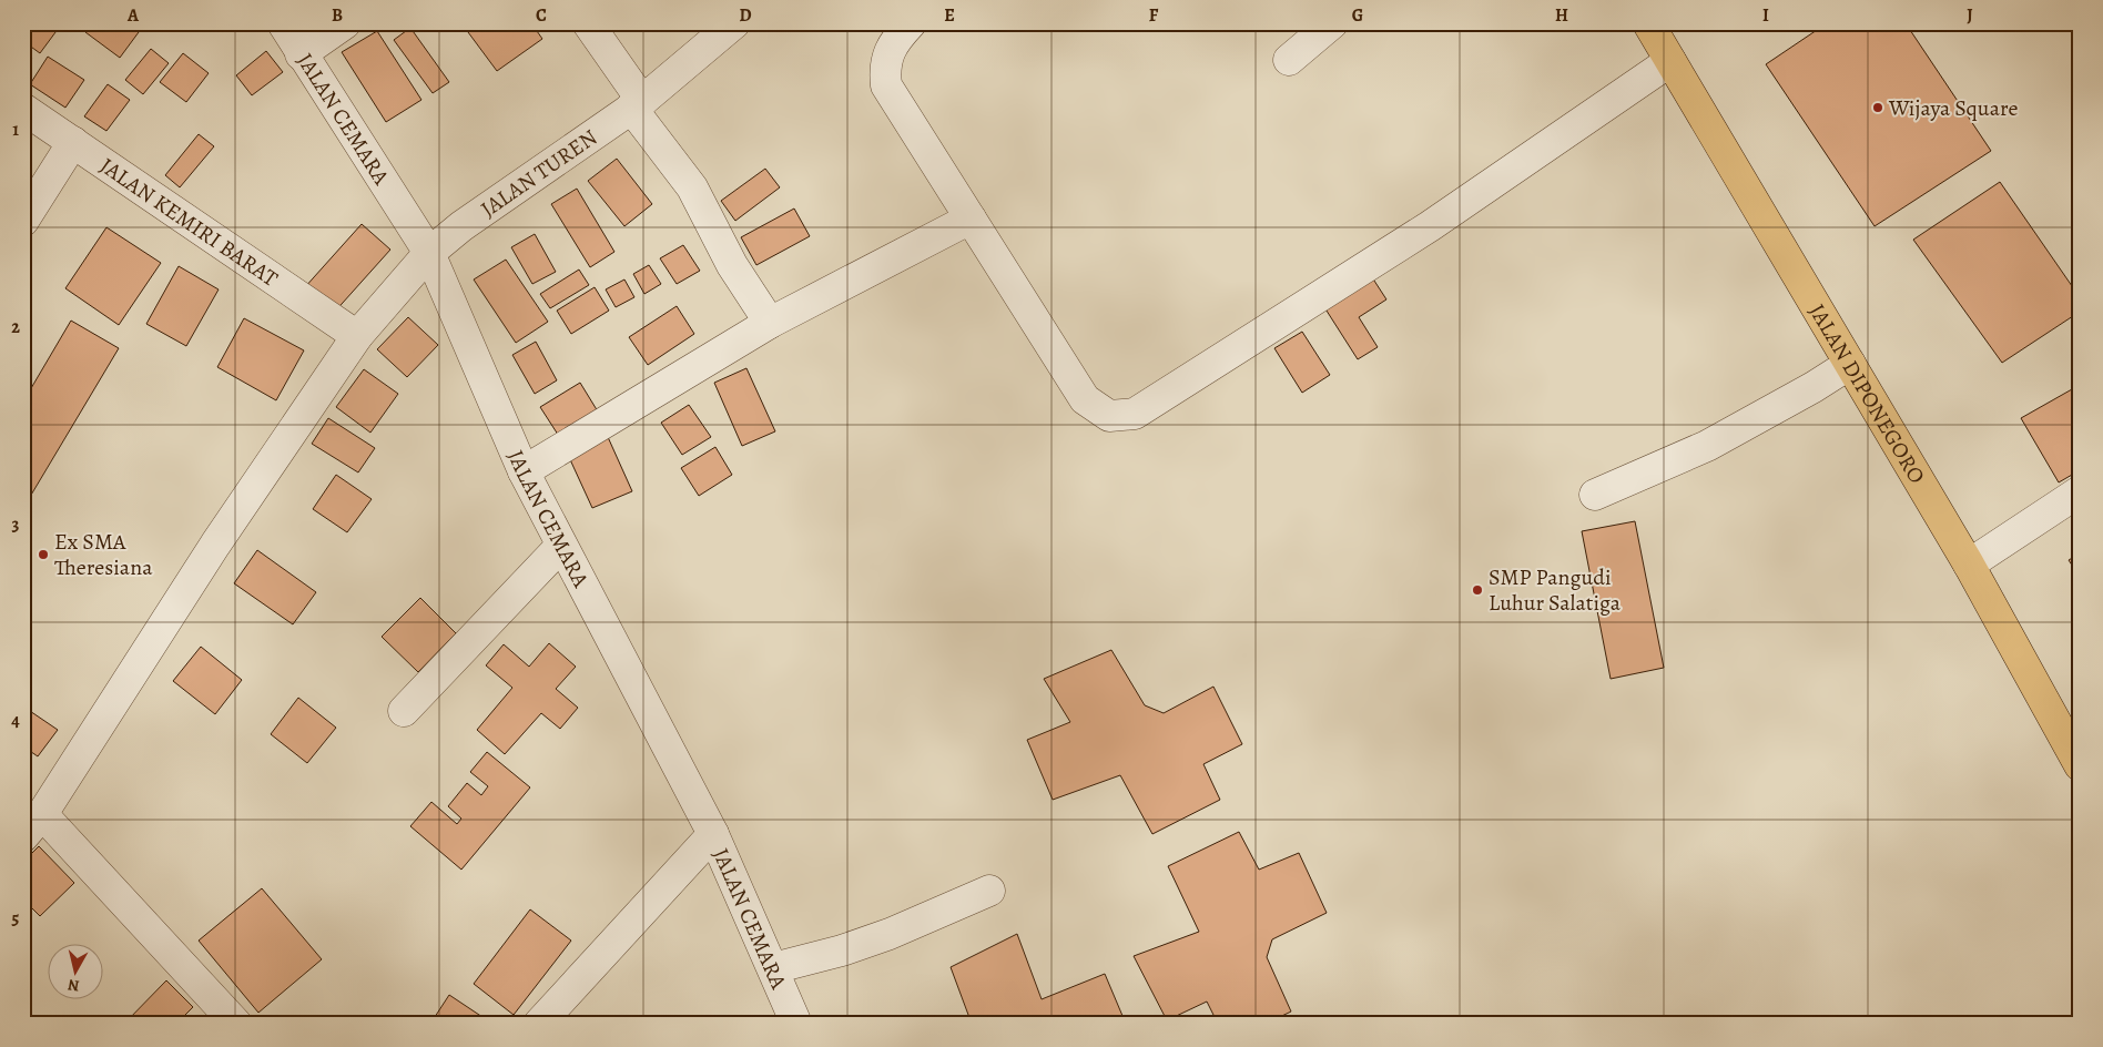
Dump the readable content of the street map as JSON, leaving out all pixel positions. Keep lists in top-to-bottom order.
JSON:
{
  "streets": {
    "main road": ["JALAN DIPONEGORO"],
    "street": ["JALAN CEMARA", "JALAN TUREN", "JALAN KEMIRI BARAT"]
  },
  "crossings": [
    ["JALAN CEMARA", "JALAN TUREN"],
    ["JALAN TUREN", "JALAN KEMIRI BARAT"]
  ],
  "places": ["Wijaya Square", "Ex SMA Theresiana", "SMP Pangudi Luhur Salatiga"],
  "north": "bottom",
  "grid": {
    "columns": [
      "A",
      "B",
      "C",
      "D",
      "E",
      "F",
      "G",
      "H",
      "I",
      "J"
    ],
    "rows": [
      "1",
      "2",
      "3",
      "4",
      "5"
    ]
  }
}
